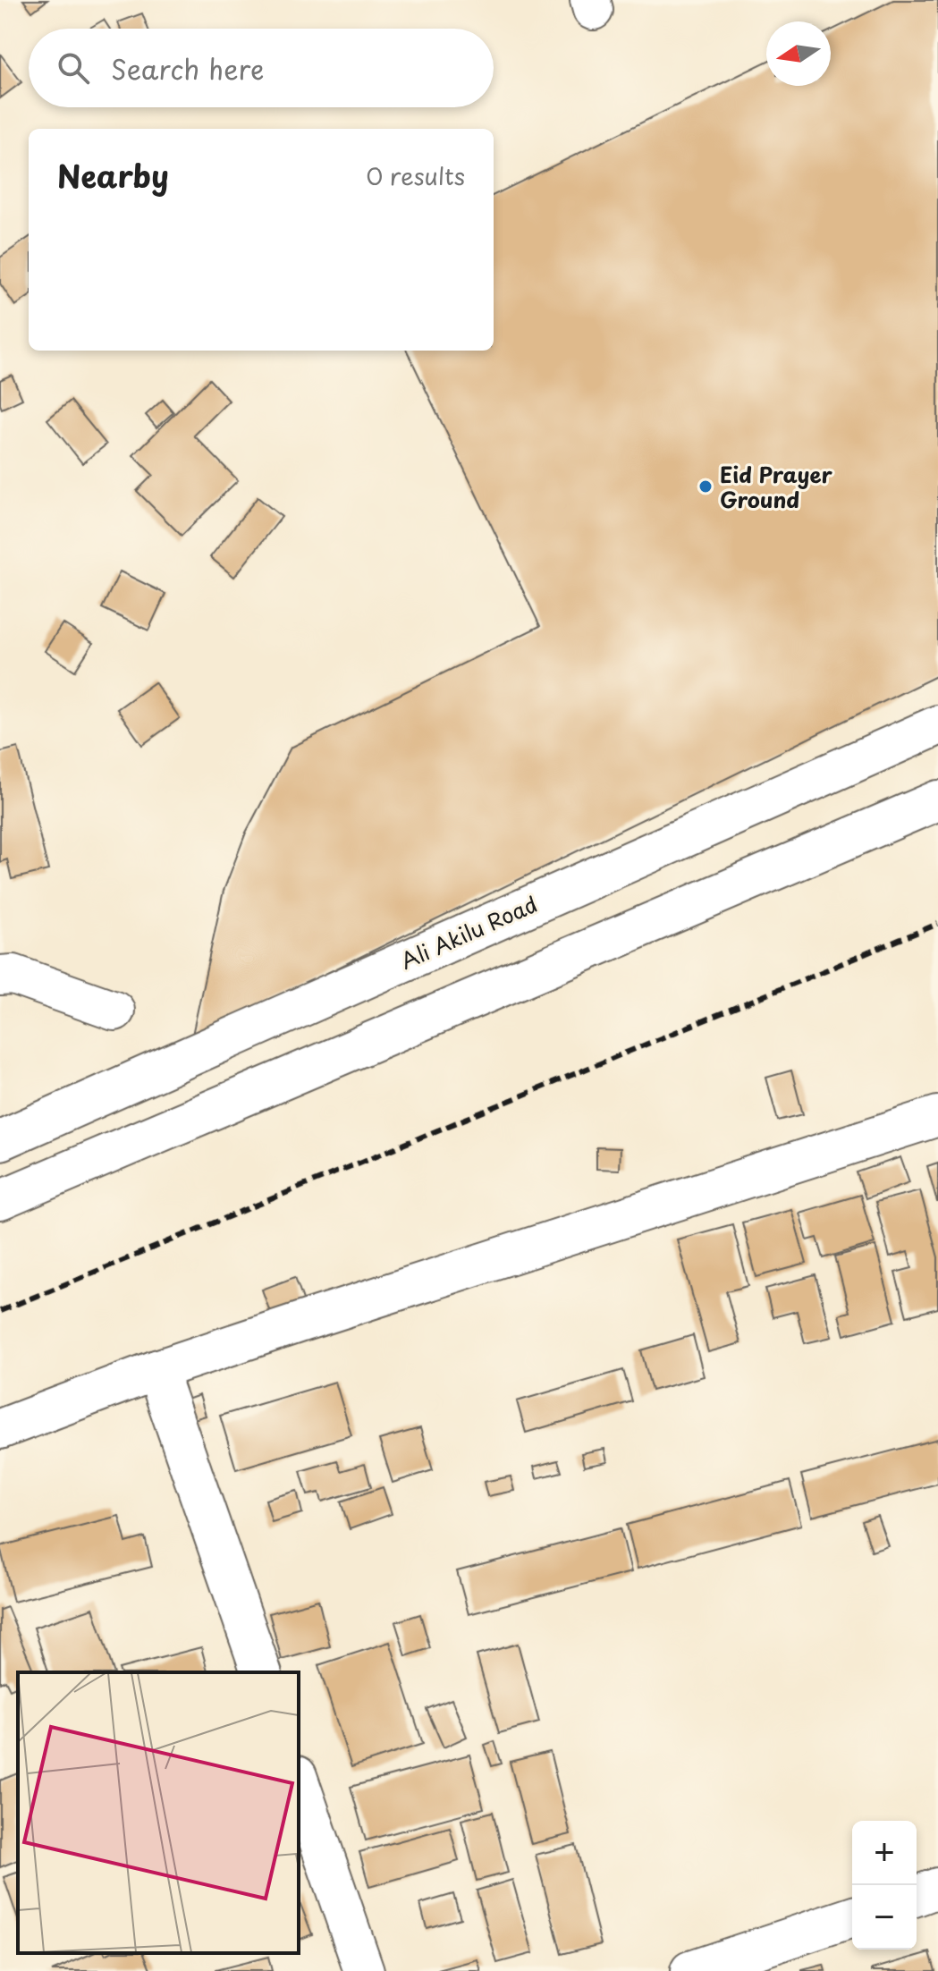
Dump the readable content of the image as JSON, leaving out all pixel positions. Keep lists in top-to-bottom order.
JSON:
{
  "streets": {
    "main road": ["Ali Akilu Road"]
  },
  "places": ["Eid Prayer Ground"],
  "north": "left",
  "page": {
    "search": "Search here",
    "heading": ["Nearby", "0 results"],
    "map_buttons": ["+", "−"]
  }
}
